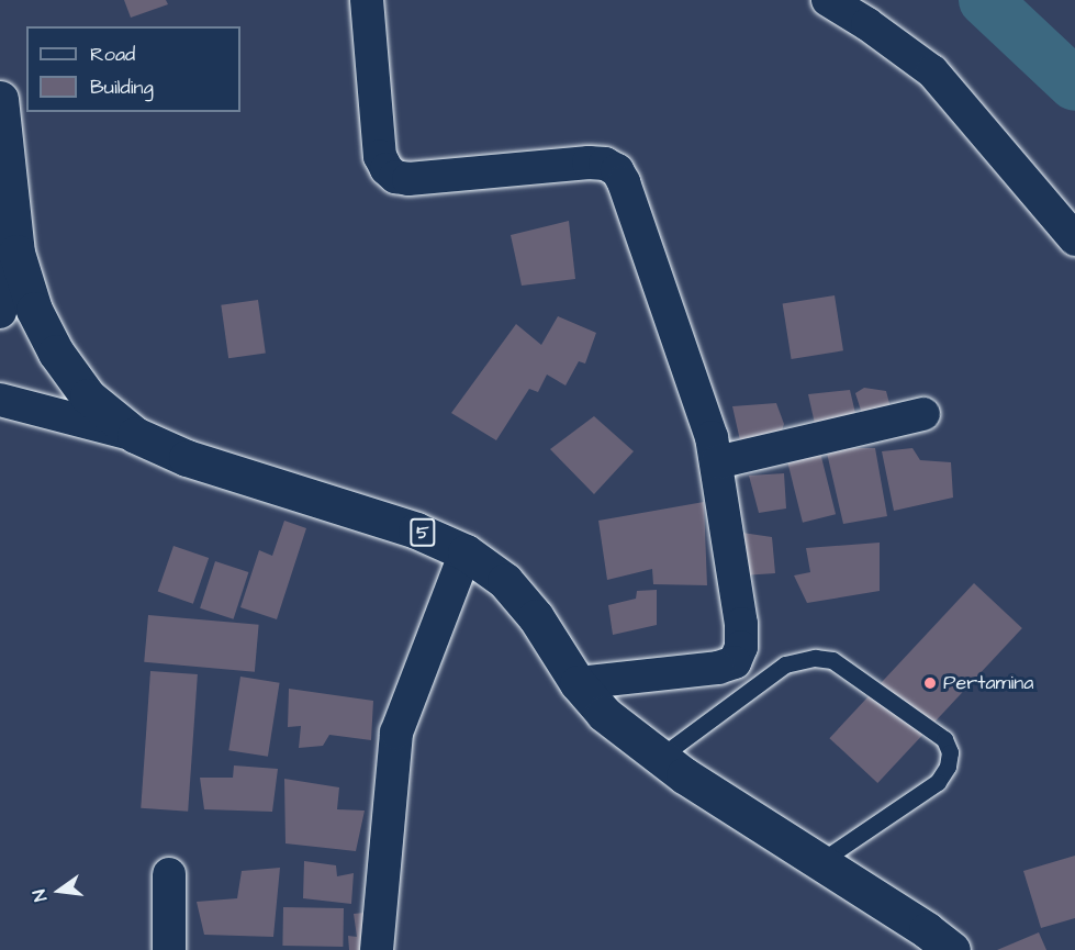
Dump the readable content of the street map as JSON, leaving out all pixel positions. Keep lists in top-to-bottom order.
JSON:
{
  "streets": {
    "highway": ["5"]
  },
  "places": ["Pertamina"],
  "legend": ["Road", "Building"],
  "north": "left"
}
